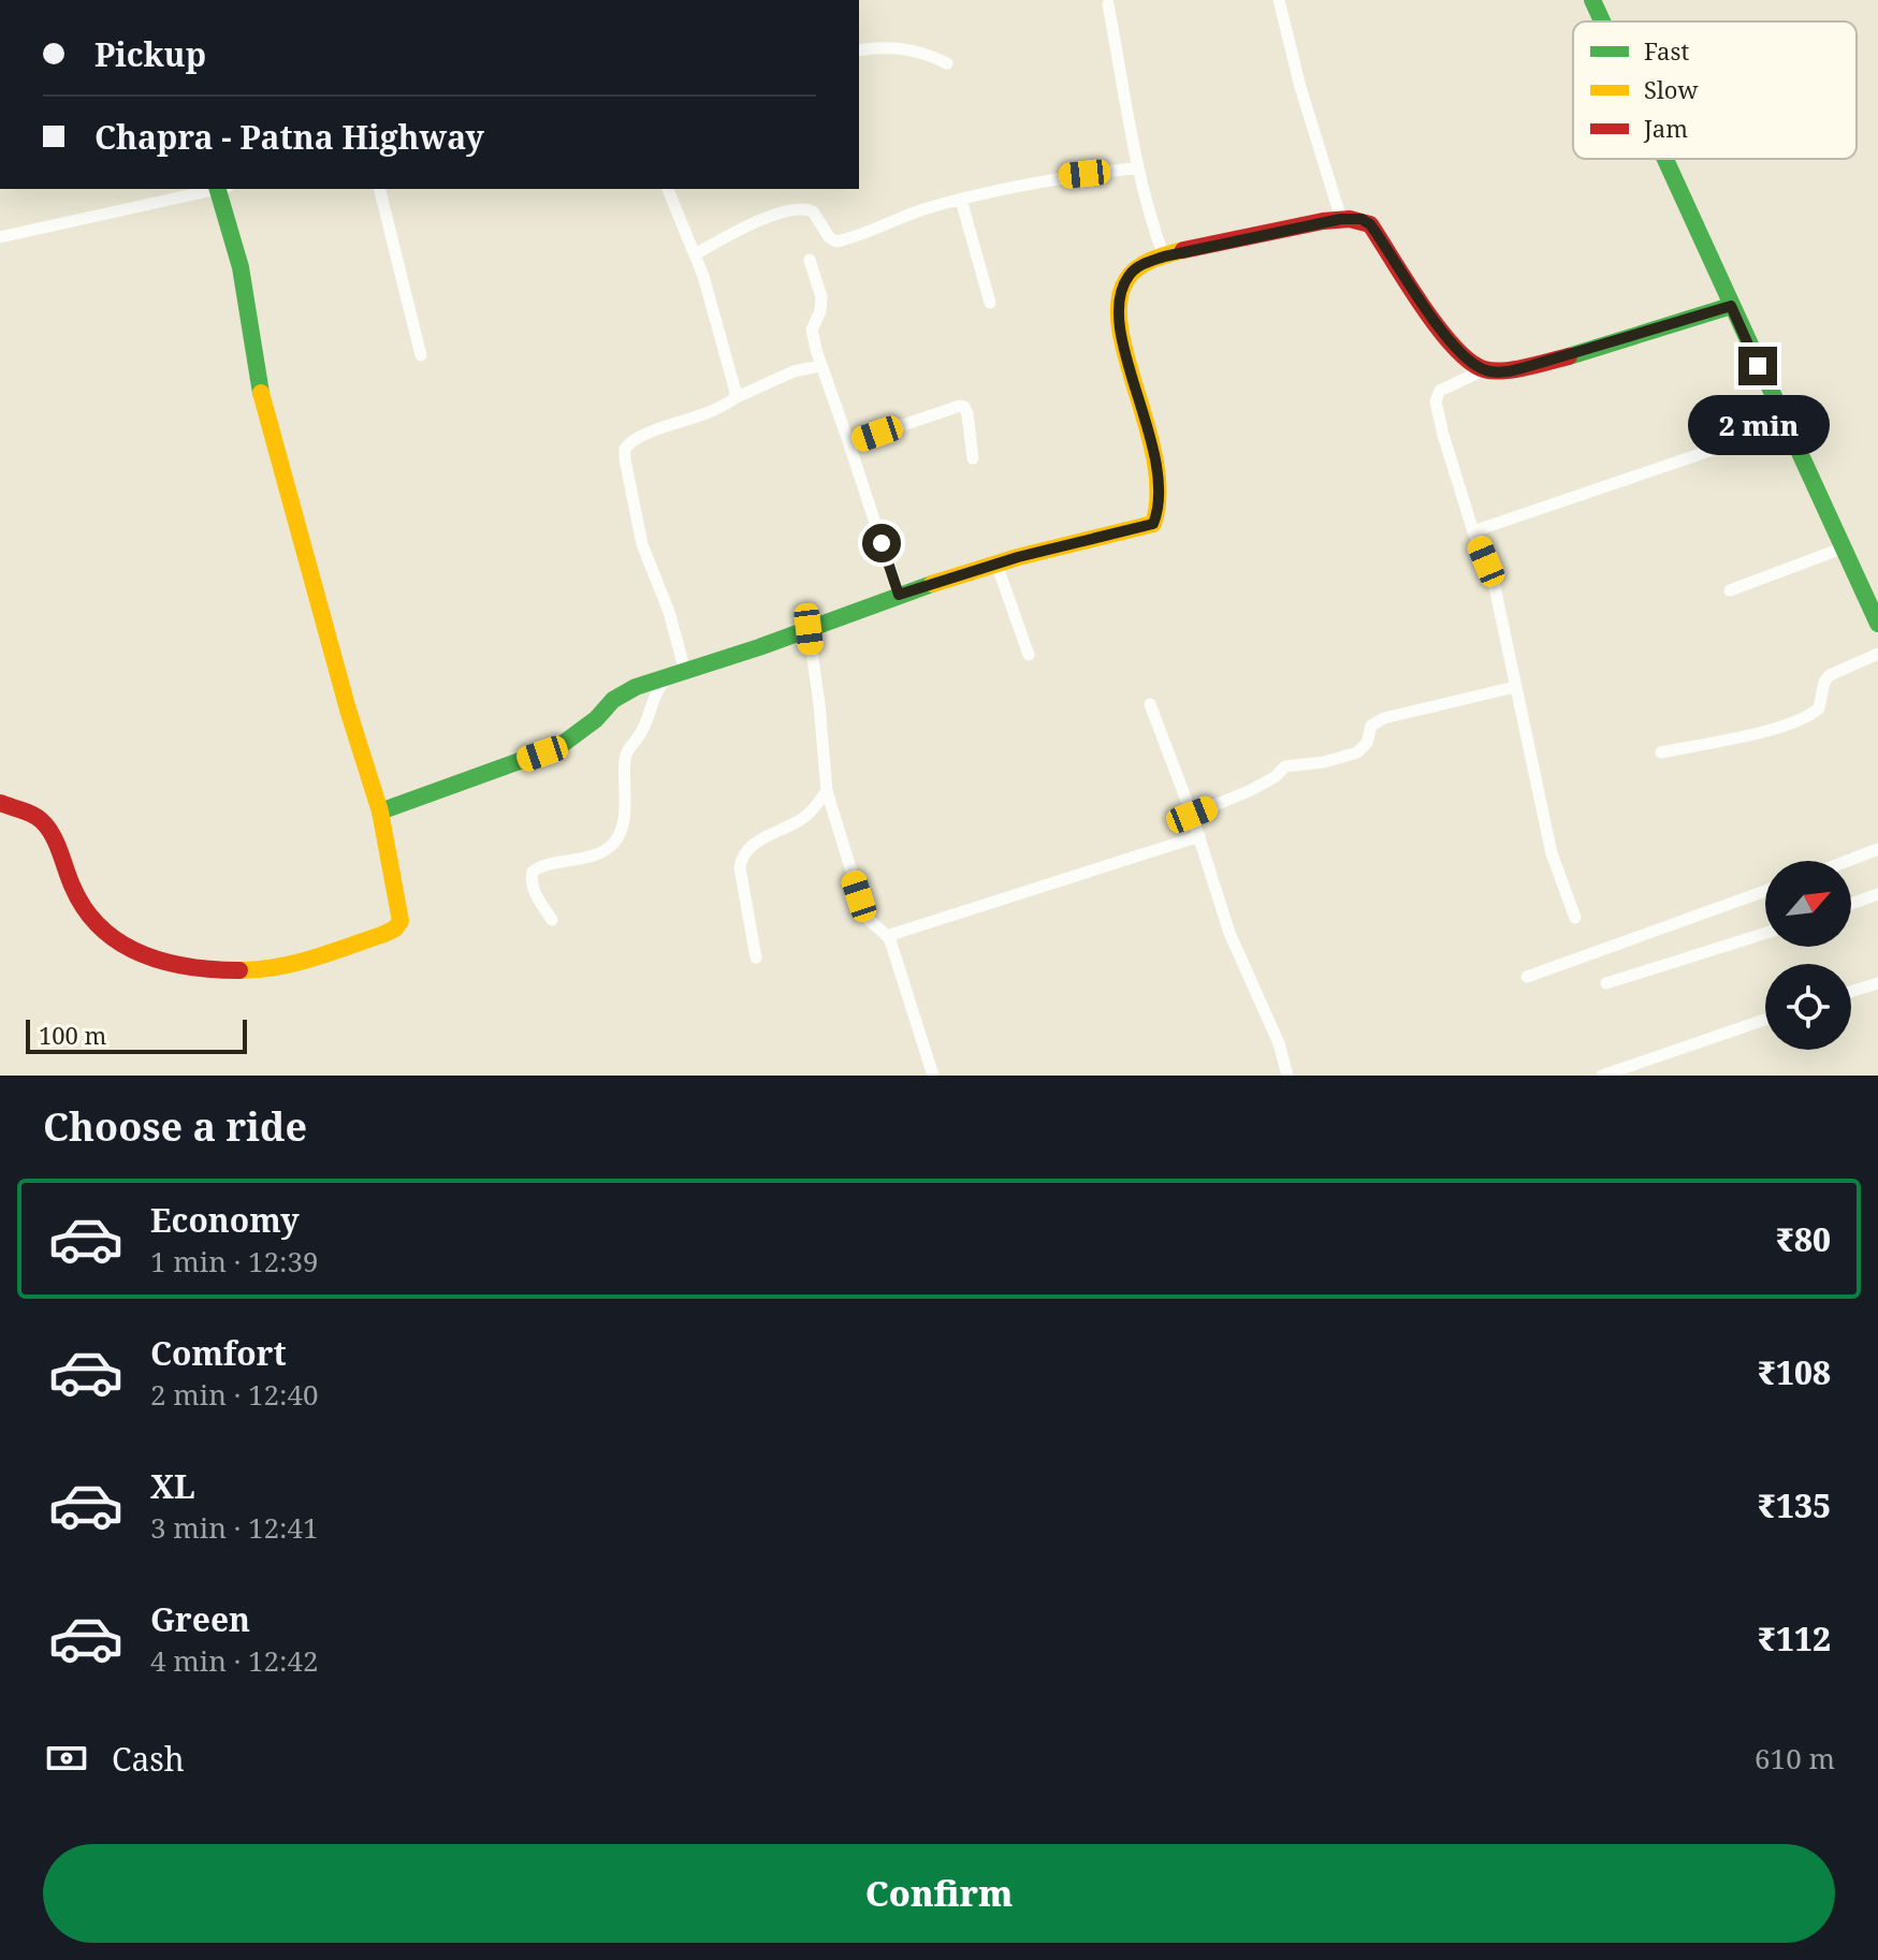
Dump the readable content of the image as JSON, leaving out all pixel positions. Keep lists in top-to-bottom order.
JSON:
{
  "legend": ["Fast", "Slow", "Jam"],
  "scale_bar": "100 m",
  "north": "top right",
  "page": {
    "banner": ["Pickup", "Chapra - Patna Highway"],
    "bubble": "2 min",
    "scale": "100 m",
    "heading": "Choose a ride",
    "list": [
      {
        "name": "Economy",
        "note": "1 min · 12:39",
        "value": "₹80"
      },
      {
        "name": "Comfort",
        "note": "2 min · 12:40",
        "value": "₹108"
      },
      {
        "name": "XL",
        "note": "3 min · 12:41",
        "value": "₹135"
      },
      {
        "name": "Green",
        "note": "4 min · 12:42",
        "value": "₹112"
      }
    ],
    "pay": ["Cash", "610 m"],
    "buttons": "Confirm"
  }
}
